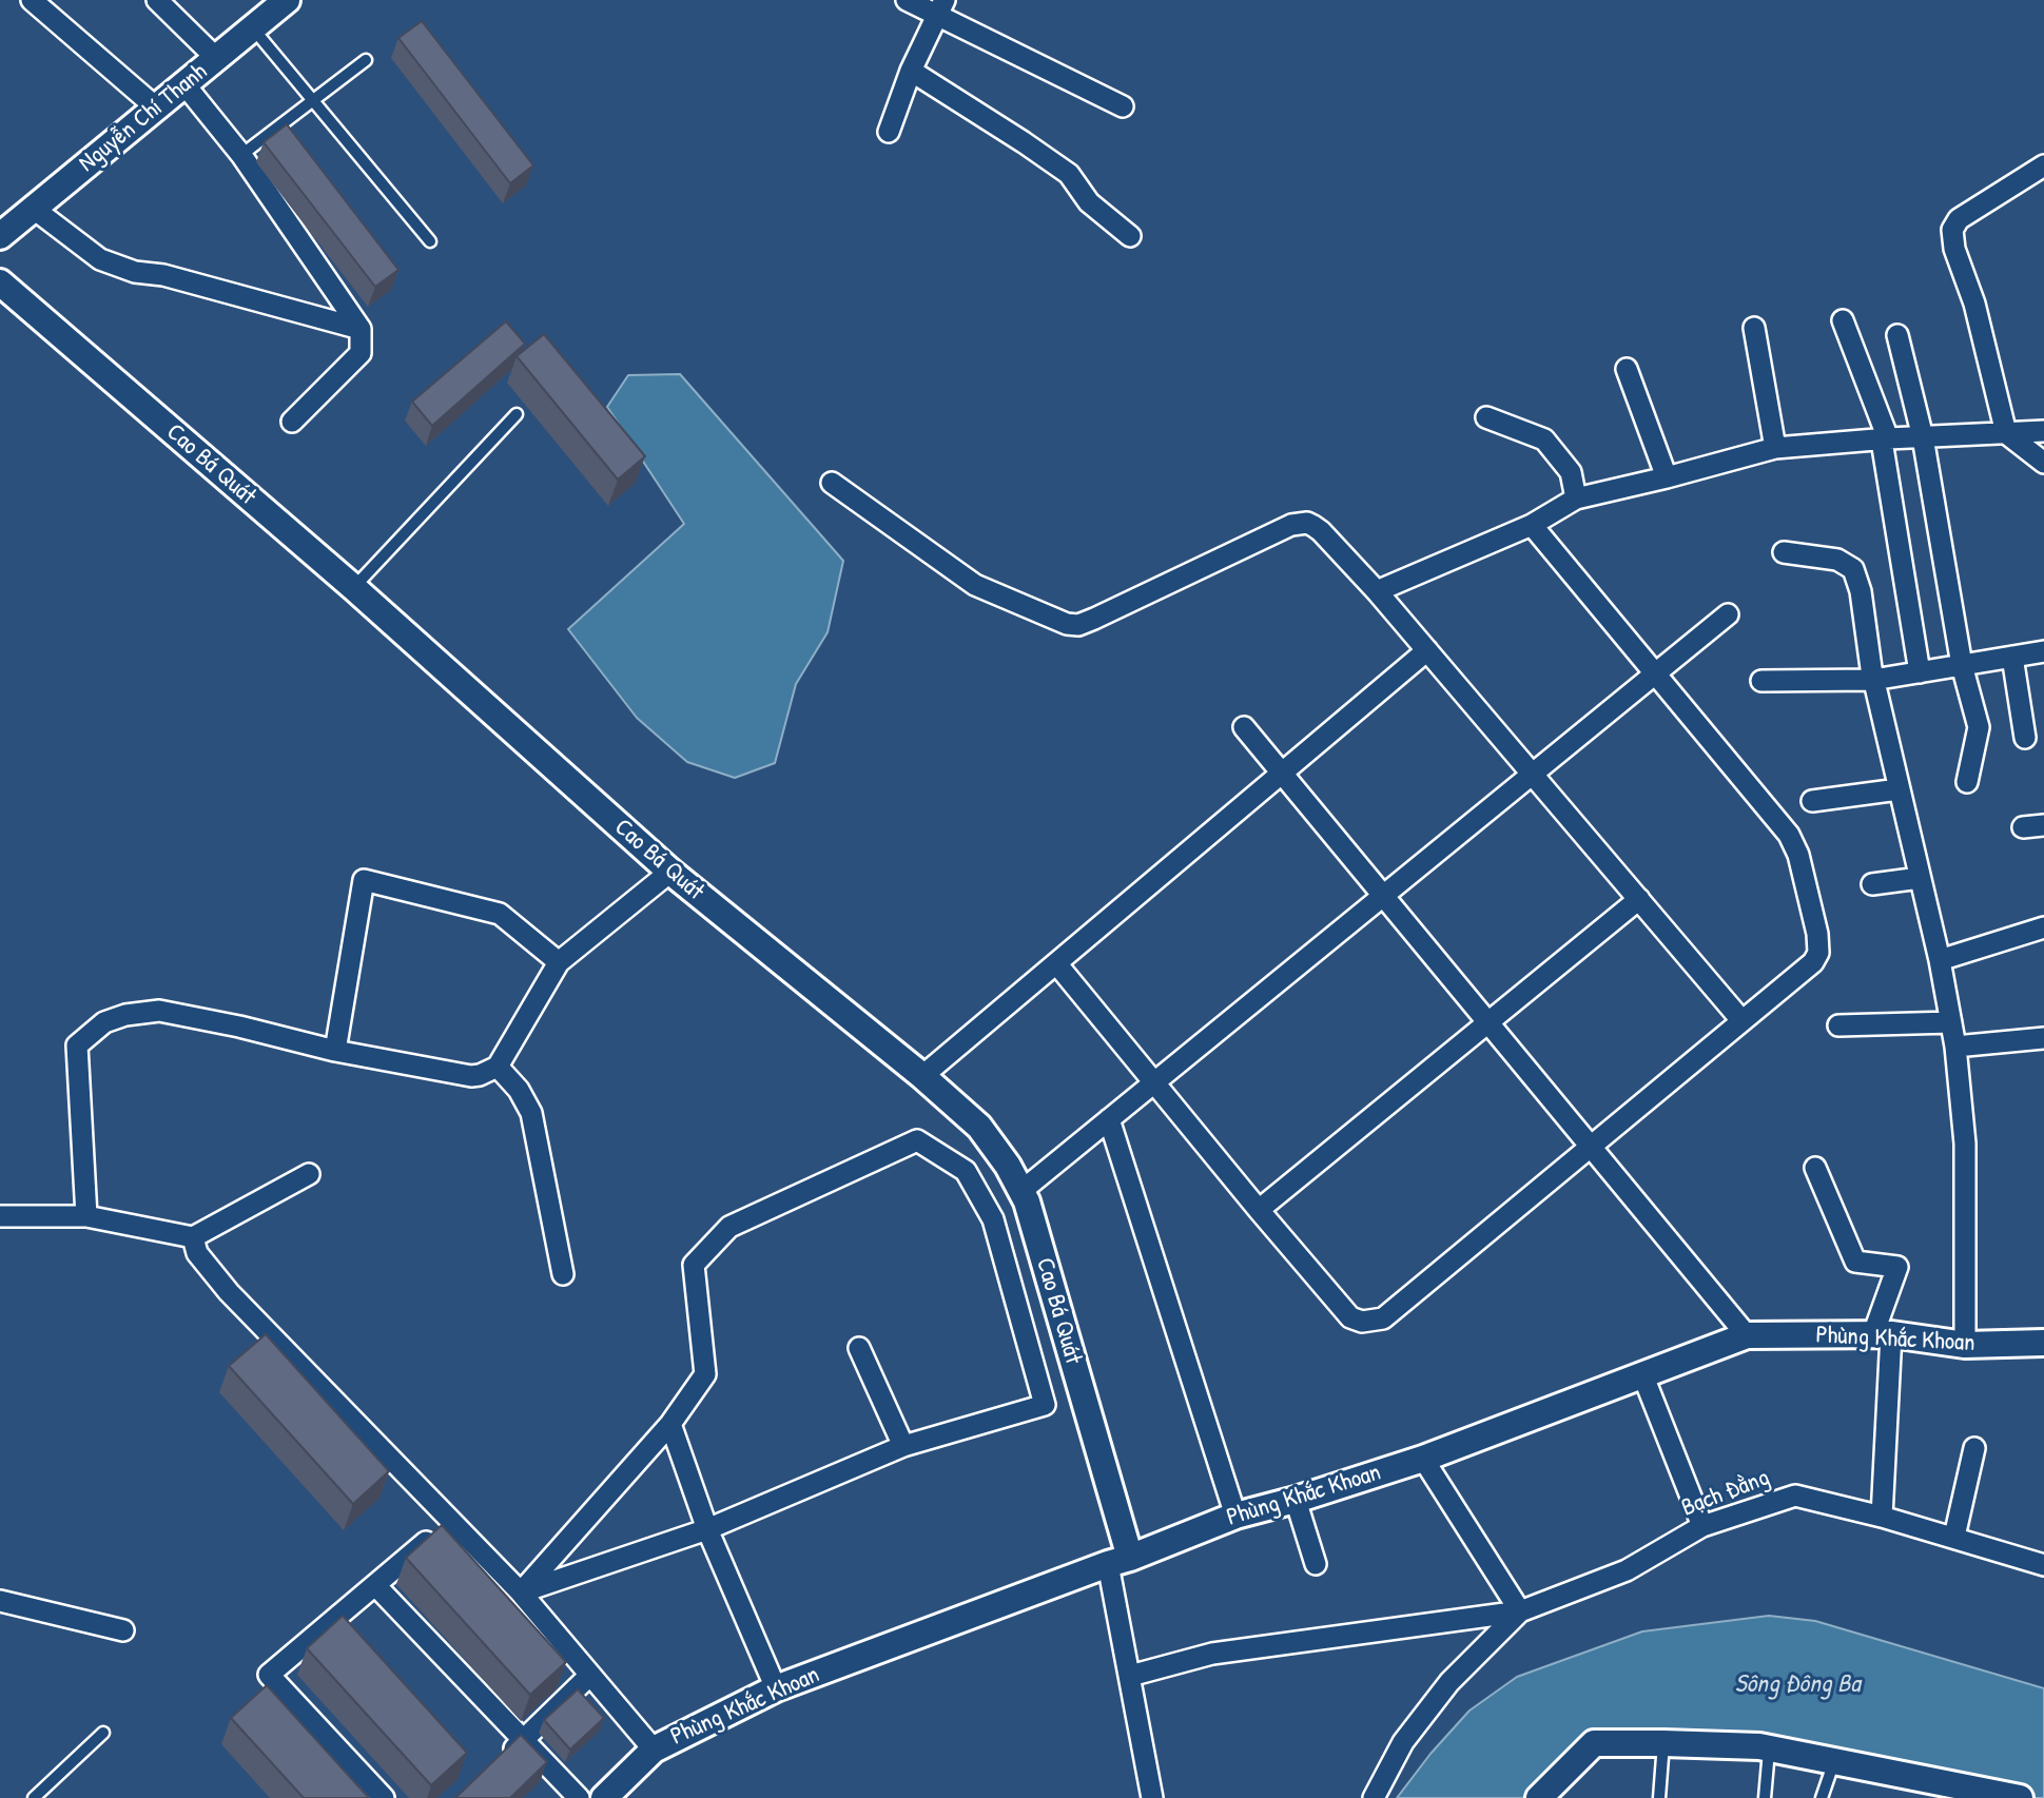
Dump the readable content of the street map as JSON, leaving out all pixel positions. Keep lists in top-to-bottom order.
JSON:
{
  "streets": {
    "street": [
      "Nguyễn Chí Thanh",
      "Cao Bá Quát",
      "Phùng Khắc Khoan",
      "Bạch Đằng"
    ]
  },
  "crossings": [
    ["Cao Bá Quát", "Phùng Khắc Khoan"]
  ],
  "water": ["Sông Đông Ba"]
}
